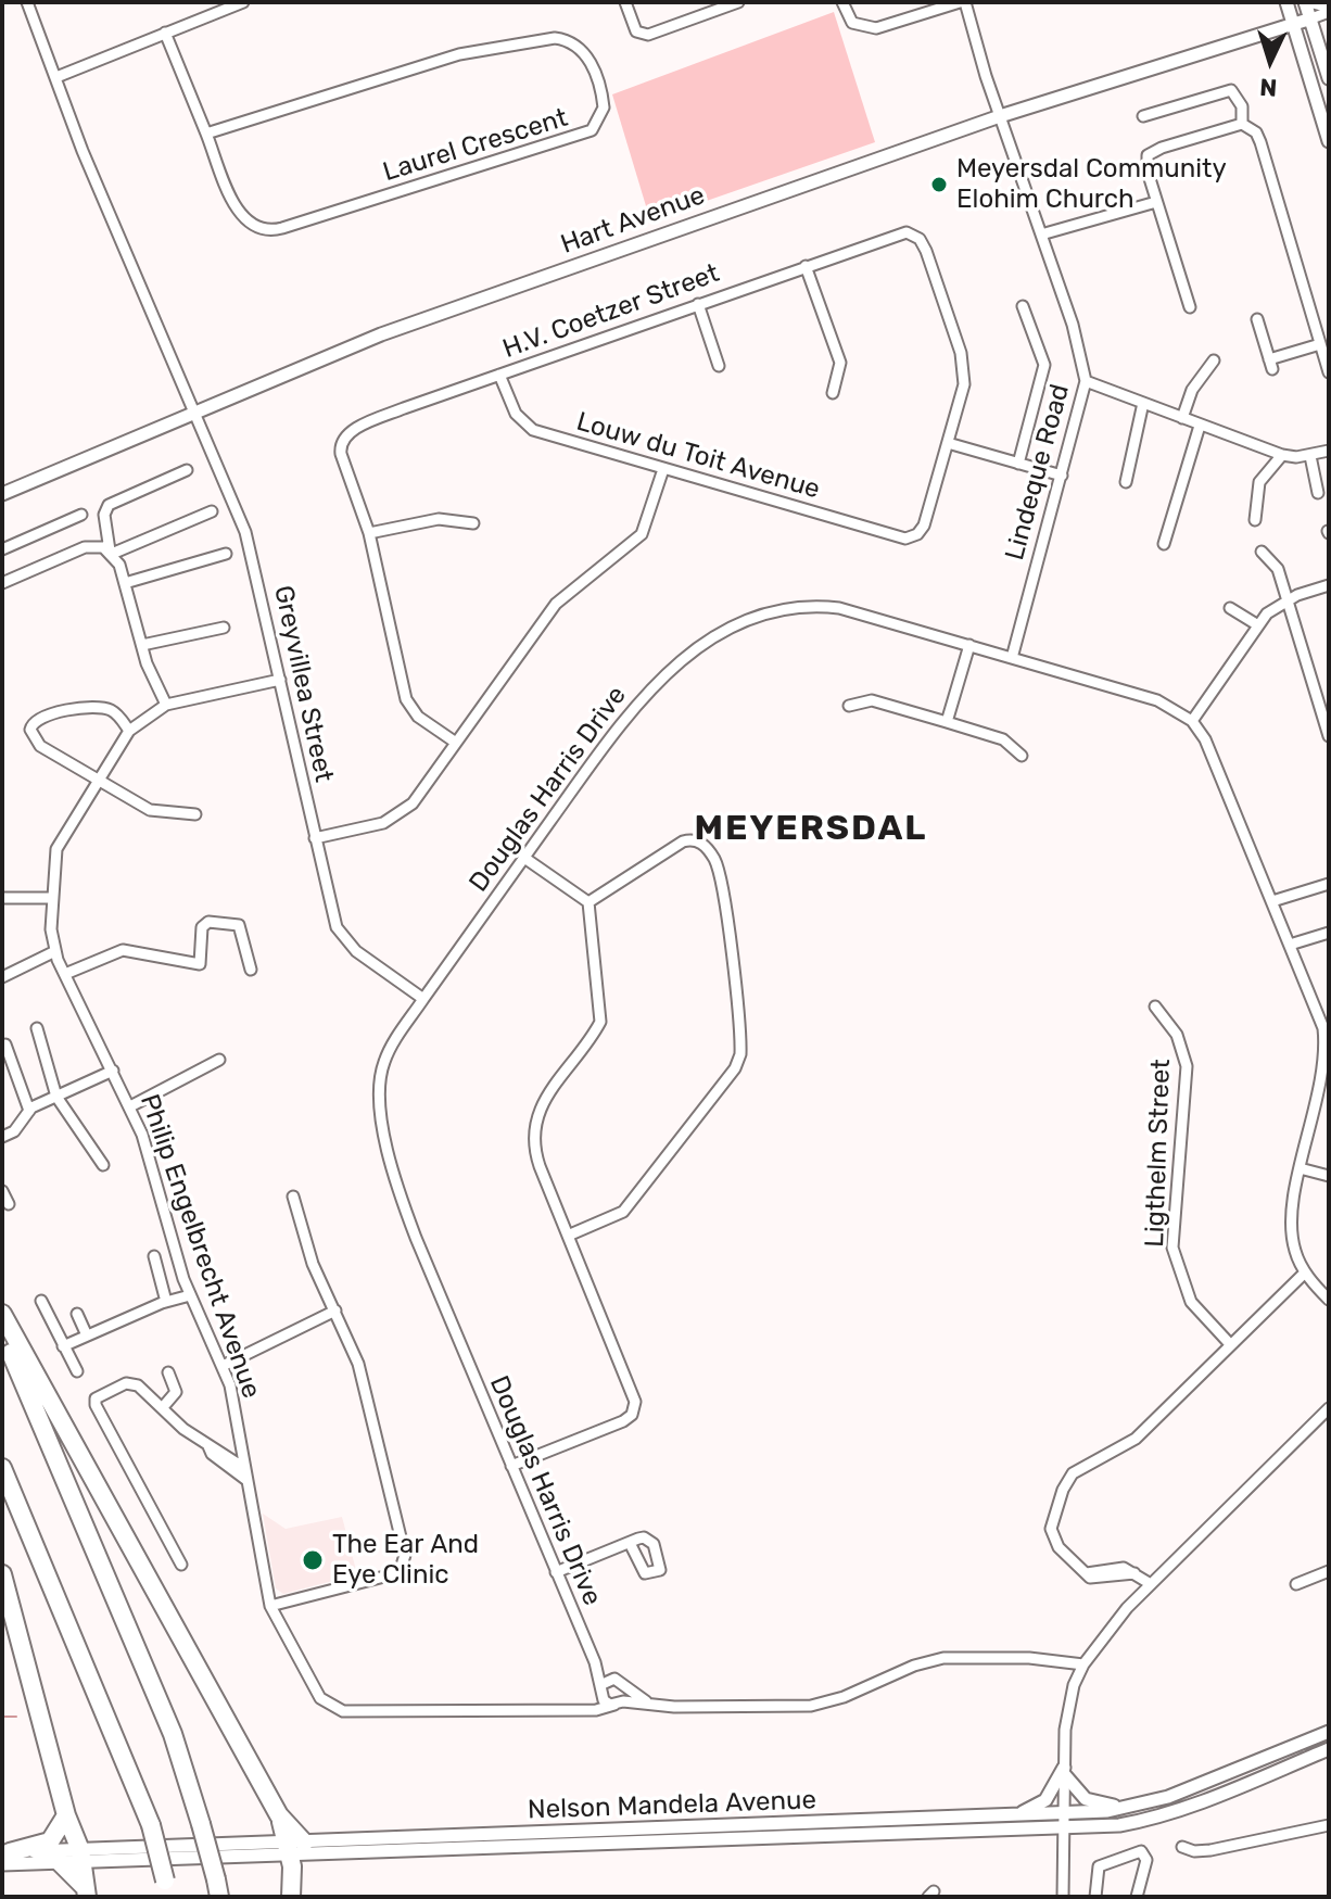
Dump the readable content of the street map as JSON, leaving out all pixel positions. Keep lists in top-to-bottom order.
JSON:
{
  "streets": {
    "street": [
      "Laurel Crescent",
      "Hart Avenue",
      "H.V. Coetzer Street",
      "Louw du Toit Avenue",
      "Lindeque Road",
      "Greyvillea Street",
      "Douglas Harris Drive",
      "Ligthelm Street",
      "Philip Engelbrecht Avenue",
      "Nelson Mandela Avenue"
    ]
  },
  "crossings": [
    ["Hart Avenue", "Lindeque Road"],
    ["Hart Avenue", "Greyvillea Street"],
    ["H.V. Coetzer Street", "Louw du Toit Avenue"],
    ["Lindeque Road", "Douglas Harris Drive"],
    ["Greyvillea Street", "Douglas Harris Drive"],
    ["Greyvillea Street", "Philip Engelbrecht Avenue"],
    ["Douglas Harris Drive", "Philip Engelbrecht Avenue"]
  ],
  "districts": ["MEYERSDAL"],
  "places": ["Meyersdal Community Elohim Church", "The Ear And Eye Clinic"],
  "north": "bottom"
}
